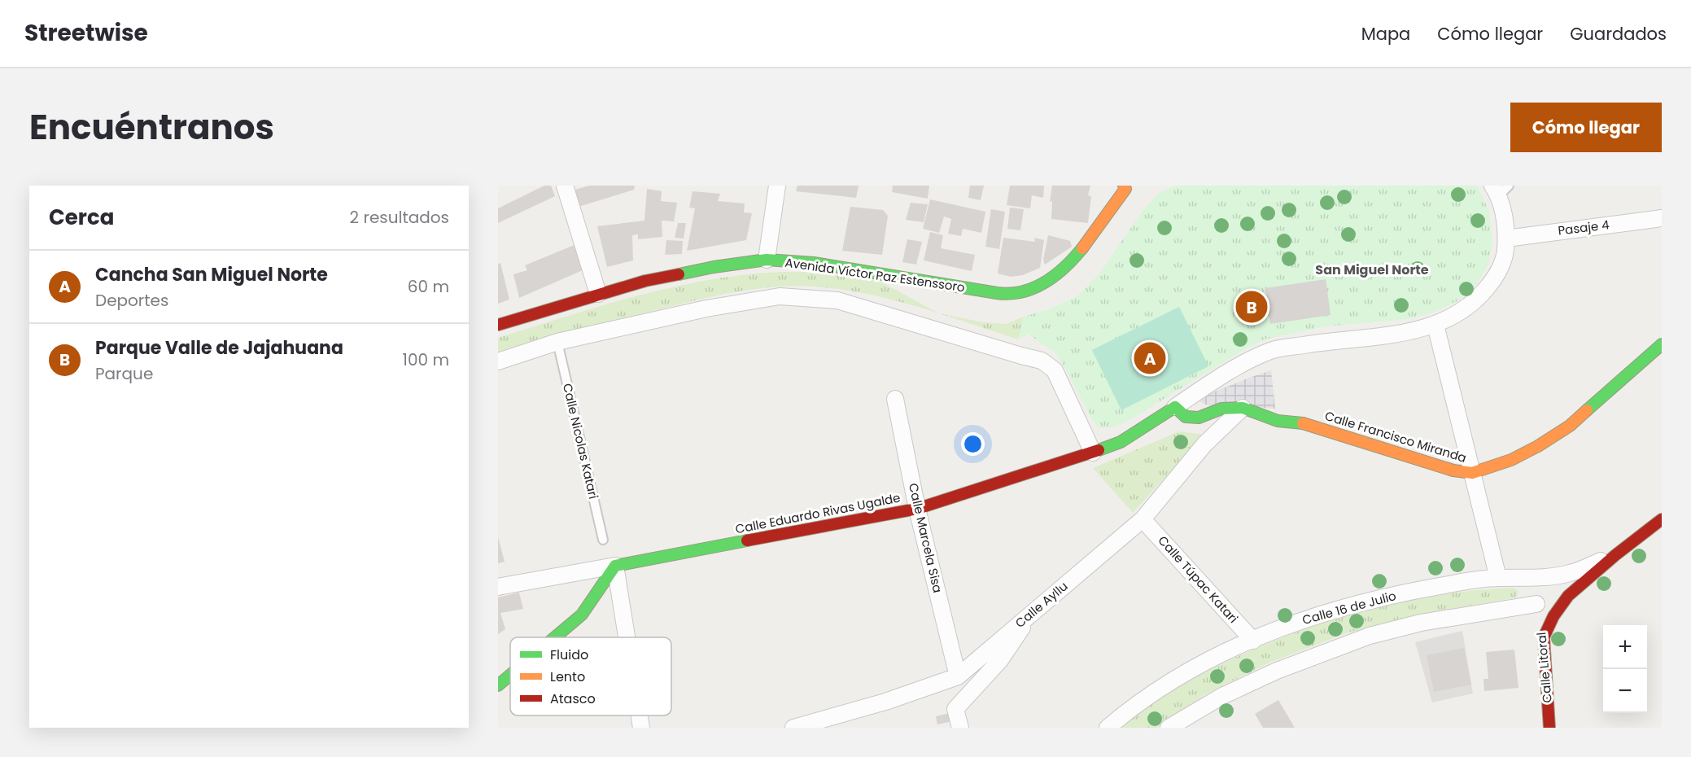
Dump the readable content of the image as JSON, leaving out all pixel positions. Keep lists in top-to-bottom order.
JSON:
{
  "streets": {
    "street": [
      "Pasaje 4",
      "Avenida Víctor Paz Estenssoro",
      "Calle Francisco Miranda",
      "Calle Eduardo Rivas Ugalde",
      "Calle Marcela Sisa",
      "Calle Túpac Katari",
      "Calle Ayllu",
      "Calle 16 de Julio",
      "Calle Litoral"
    ],
    "lane": ["Calle Nicolas Katari"]
  },
  "crossings": [
    ["Calle Francisco Miranda", "Calle Eduardo Rivas Ugalde"],
    ["Calle Francisco Miranda", "Calle Ayllu"],
    ["Calle Eduardo Rivas Ugalde", "Calle Marcela Sisa"],
    ["Calle Marcela Sisa", "Calle Ayllu"],
    ["Calle Túpac Katari", "Calle Ayllu"],
    ["Calle Túpac Katari", "Calle 16 de Julio"],
    ["Calle 16 de Julio", "Calle Litoral"]
  ],
  "districts": ["San Miguel Norte"],
  "legend": ["Fluido", "Lento", "Atasco"],
  "page": {
    "header": "Streetwise",
    "nav": ["Mapa", "Cómo llegar", "Guardados"],
    "title": "Encuéntranos",
    "buttons": "Cómo llegar",
    "heading": ["Cerca", "2 resultados"],
    "list": [
      {
        "mark": "A",
        "name": "Cancha San Miguel Norte",
        "note": "Deportes",
        "value": "60 m"
      },
      {
        "mark": "B",
        "name": "Parque Valle de Jajahuana",
        "note": "Parque",
        "value": "100 m"
      }
    ],
    "pins": ["B", "A"],
    "map_buttons": ["+", "−"]
  }
}
